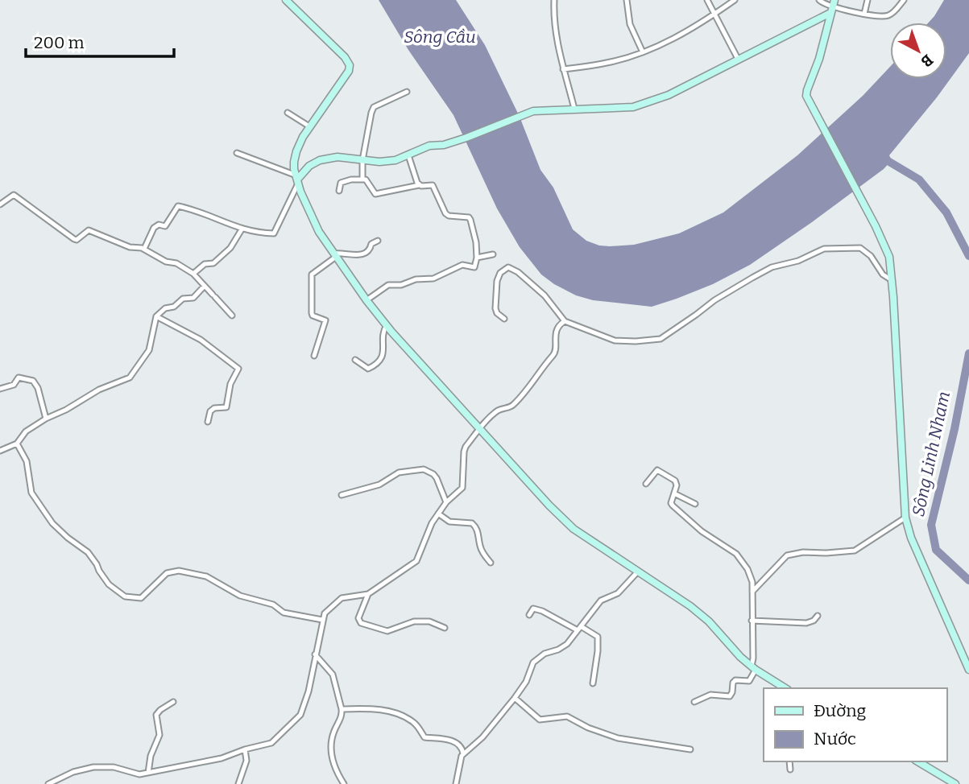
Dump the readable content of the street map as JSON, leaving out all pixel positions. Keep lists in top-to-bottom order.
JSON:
{
  "water": ["Sông Cầu", "Sông Linh Nham"],
  "legend": ["Đường", "Nước"],
  "scale_bar": "200 m",
  "north": "bottom right"
}
